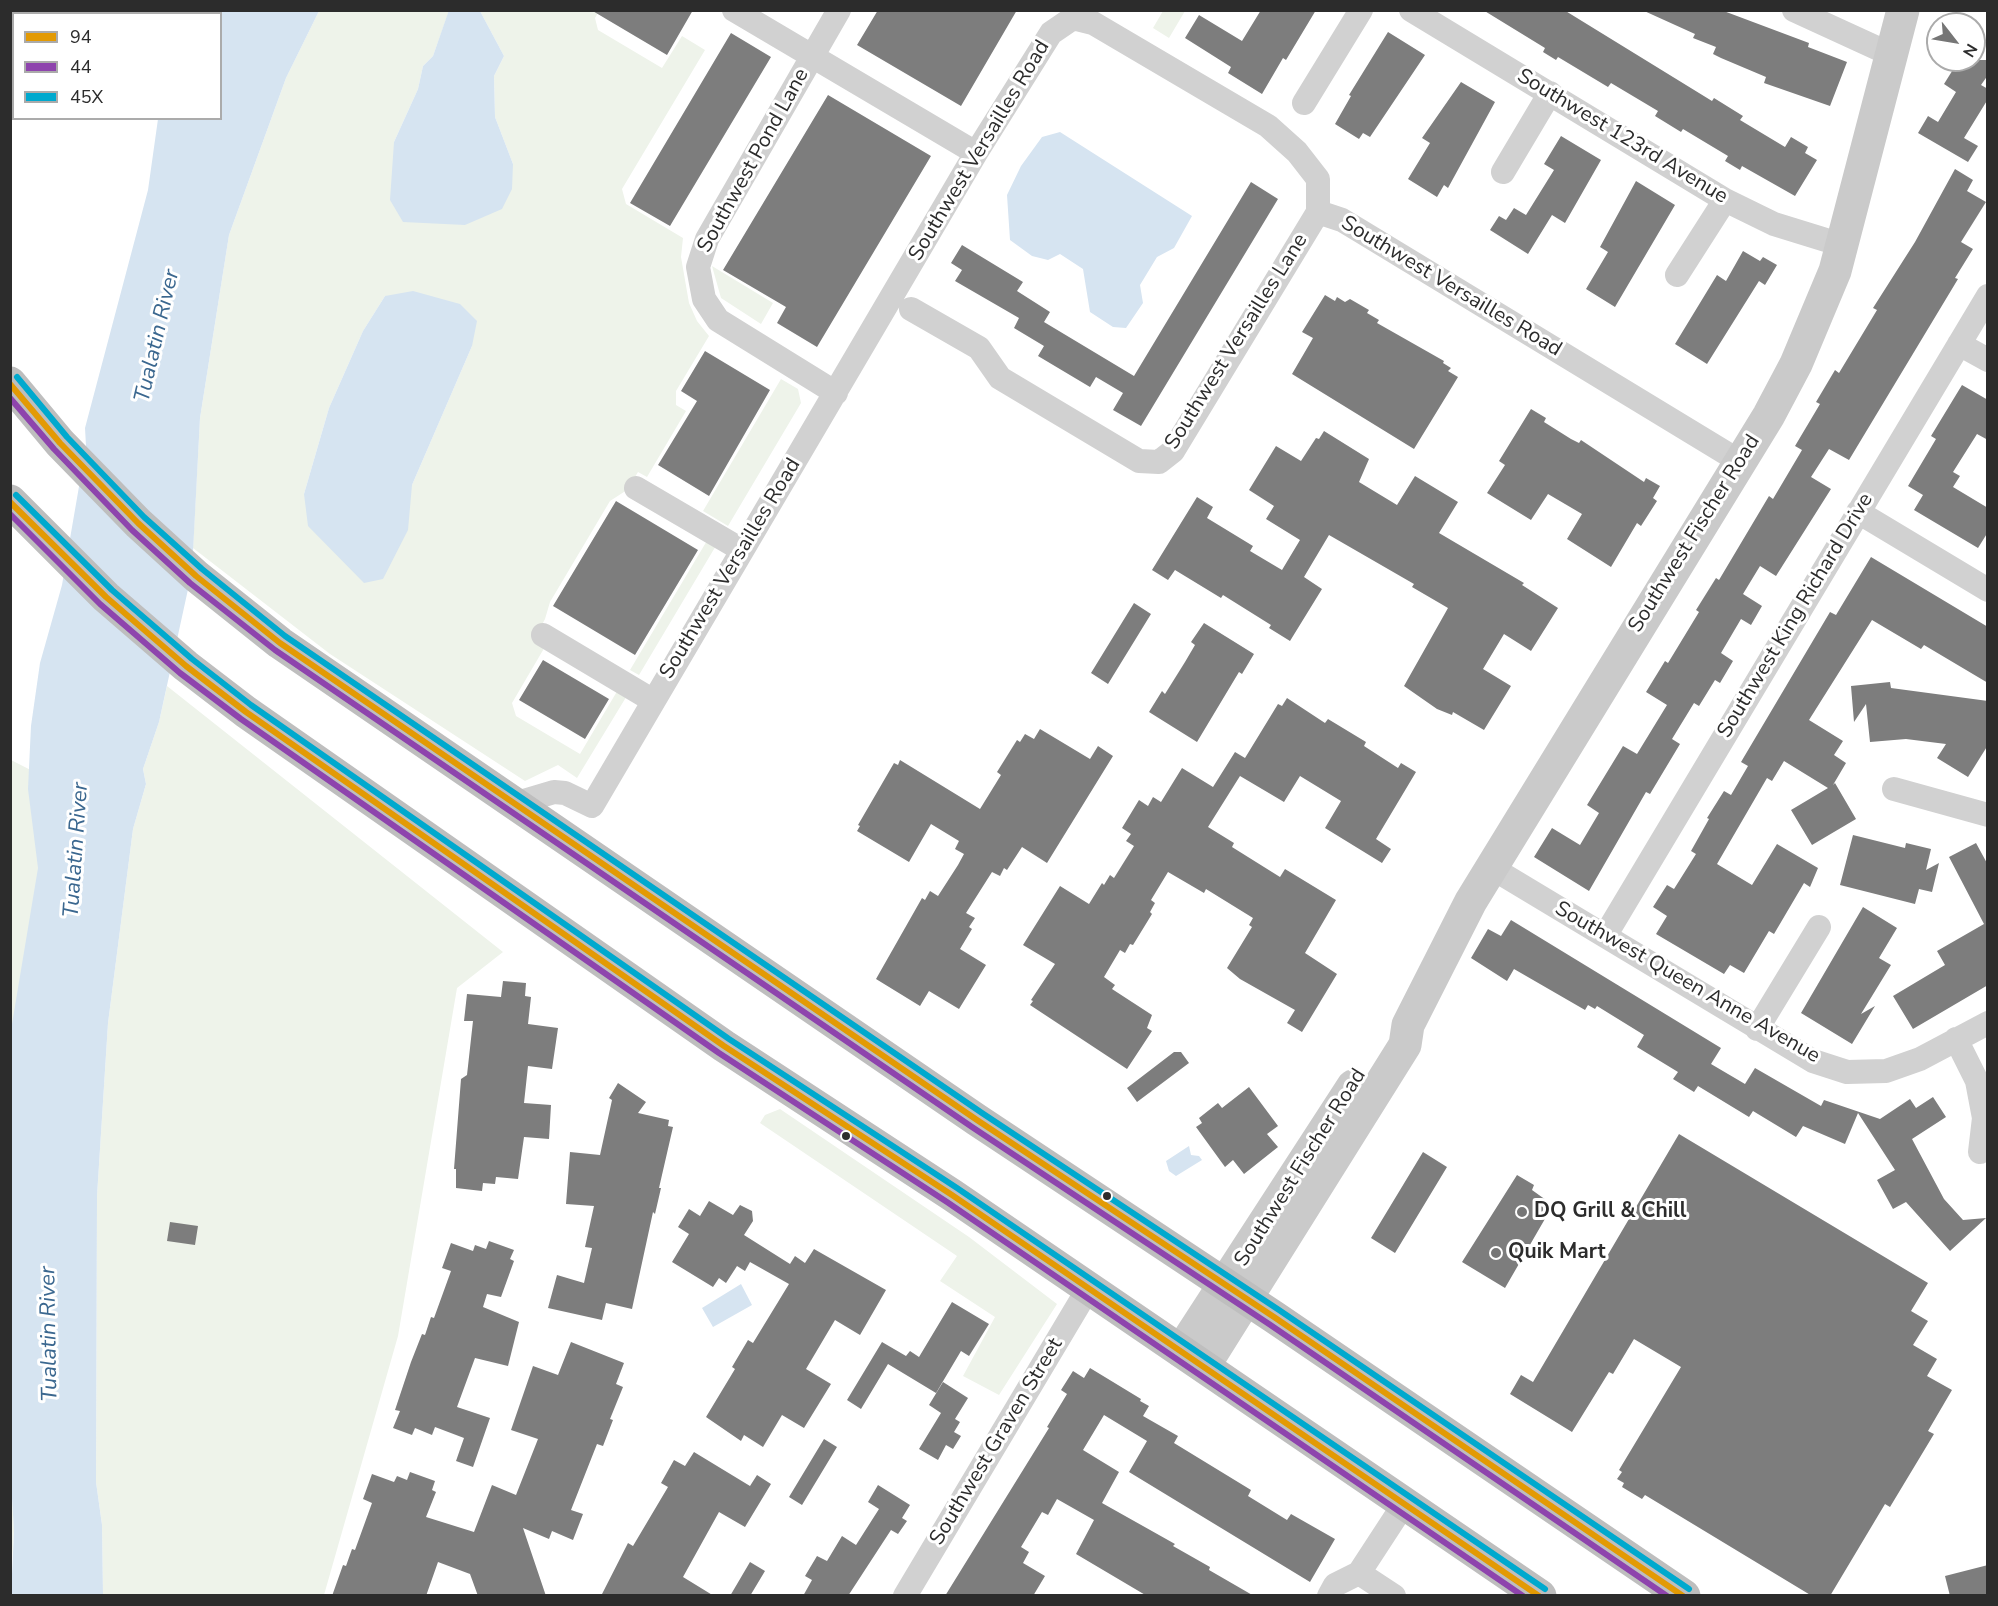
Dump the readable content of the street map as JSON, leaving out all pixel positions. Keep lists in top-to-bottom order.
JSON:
{
  "streets": {
    "street": [
      "Southwest 123rd Avenue",
      "Southwest Versailles Road",
      "Southwest Pond Lane",
      "Southwest Versailles Lane",
      "Southwest Fischer Road",
      "Southwest King Richard Drive",
      "Southwest Queen Anne Avenue",
      "Southwest Graven Street"
    ]
  },
  "crossings": [
    ["Southwest 123rd Avenue", "Southwest Fischer Road"],
    ["Southwest Versailles Road", "Southwest Pond Lane"],
    ["Southwest Versailles Road", "Southwest Versailles Lane"],
    ["Southwest Versailles Road", "Southwest Fischer Road"],
    ["Southwest Fischer Road", "Southwest Queen Anne Avenue"],
    ["Southwest King Richard Drive", "Southwest Queen Anne Avenue"]
  ],
  "water": ["Tualatin River"],
  "places": ["DQ Grill & Chill", "Quik Mart"],
  "lines": ["transit line 45X", "transit line 94", "transit line 44"],
  "legend": ["94", "44", "45X"],
  "north": "bottom right"
}
